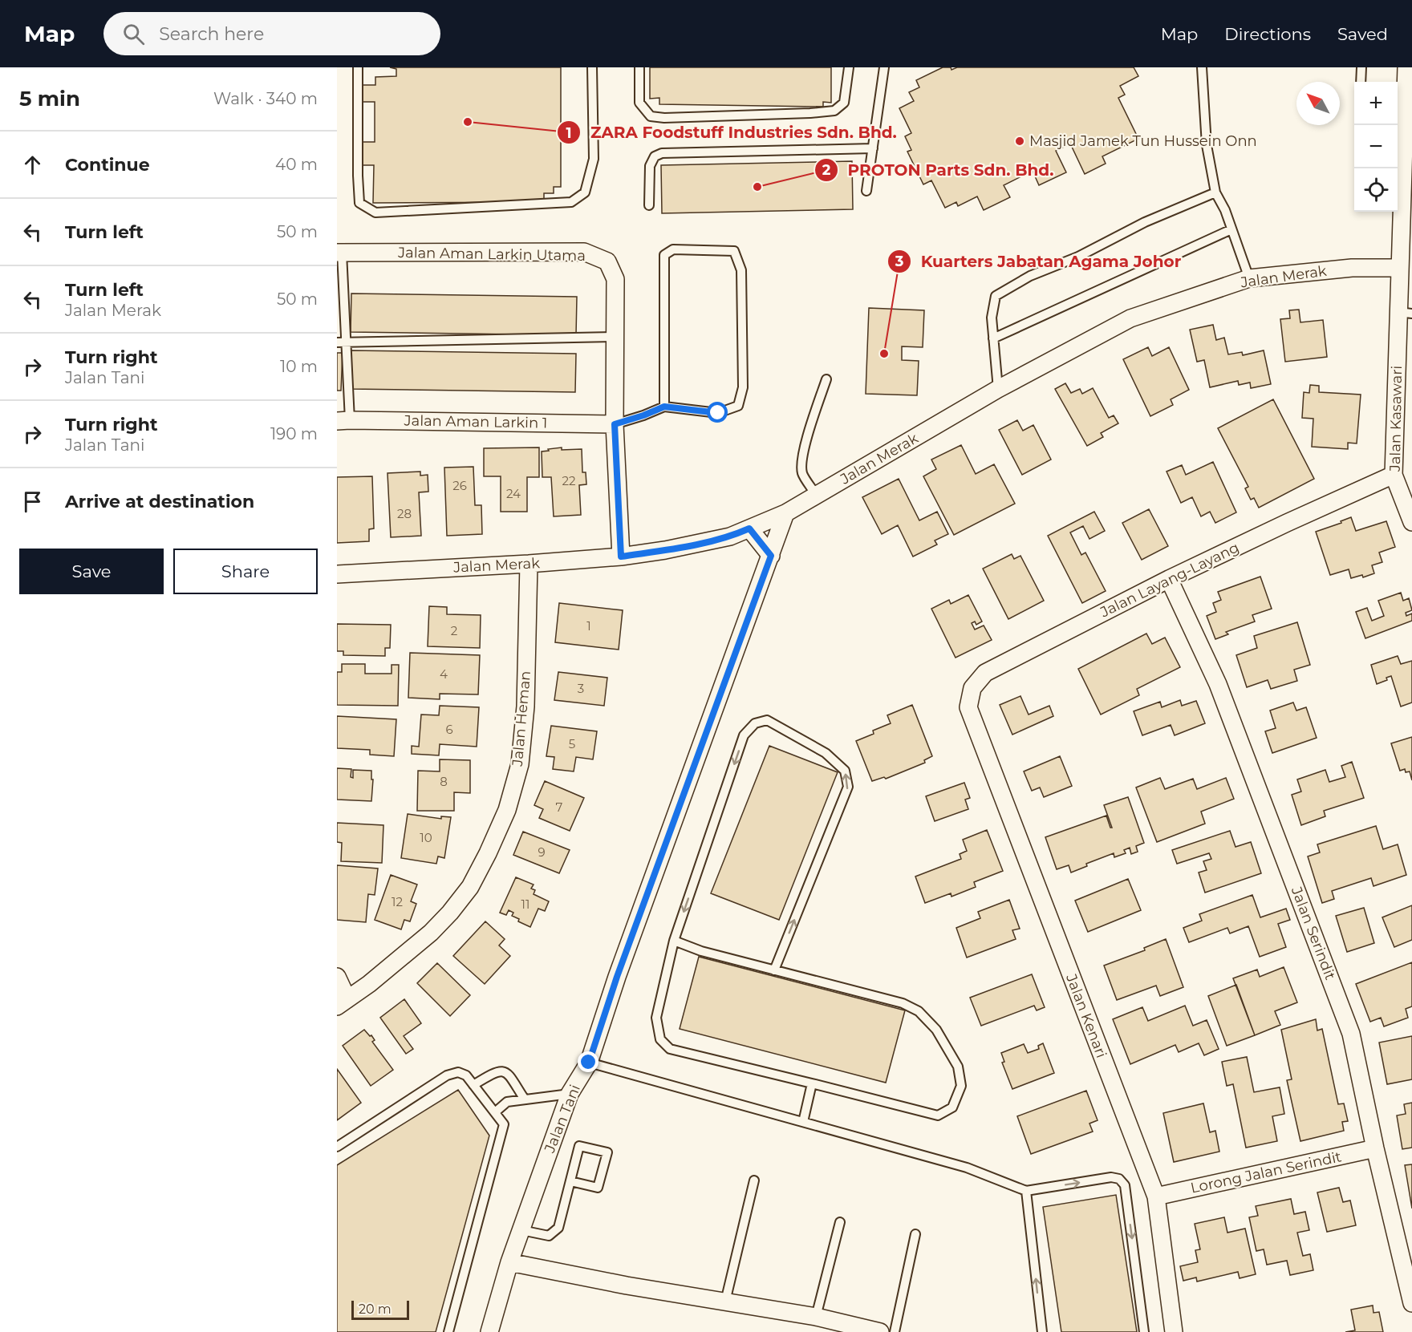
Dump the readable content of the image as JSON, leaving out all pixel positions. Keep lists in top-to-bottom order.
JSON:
{
  "streets": {
    "street": [
      "Jalan Aman Larkin Utama",
      "Jalan Merak",
      "Jalan Kasawari",
      "Jalan Aman Larkin 1",
      "Jalan Layang-Layang",
      "Jalan Heman",
      "Jalan Serindit",
      "Jalan Kenari",
      "Jalan Tani",
      "Lorong Jalan Serindit"
    ]
  },
  "crossings": [
    ["Jalan Aman Larkin Utama", "Jalan Merak"],
    ["Jalan Aman Larkin Utama", "Jalan Aman Larkin 1"],
    ["Jalan Merak", "Jalan Kasawari"],
    ["Jalan Merak", "Jalan Heman"],
    ["Jalan Merak", "Jalan Tani"],
    ["Jalan Kasawari", "Jalan Layang-Layang"],
    ["Jalan Layang-Layang", "Jalan Serindit"],
    ["Jalan Layang-Layang", "Jalan Kenari"],
    ["Jalan Serindit", "Lorong Jalan Serindit"],
    ["Jalan Kenari", "Lorong Jalan Serindit"]
  ],
  "places": [
    "ZARA Foodstuff Industries Sdn. Bhd.",
    "Masjid Jamek Tun Hussein Onn",
    "PROTON Parts Sdn. Bhd.",
    "Kuarters Jabatan Agama Johor"
  ],
  "house_numbers": [
    "22",
    "26",
    "24",
    "28",
    "1",
    "2",
    "4",
    "3",
    "6",
    "5",
    "8",
    "7",
    "10",
    "9",
    "12",
    "11"
  ],
  "scale_bar": "20 m",
  "north": "top left",
  "page": {
    "header": "Map",
    "search": "Search here",
    "nav": ["Map", "Directions", "Saved"],
    "heading": ["5 min", "Walk · 340 m"],
    "map_buttons": ["+", "−"],
    "list": [
      ["Continue", "40 m"],
      ["Turn left", "50 m"],
      ["Turn left", "Jalan Merak", "50 m"],
      ["Turn right", "Jalan Tani", "10 m"],
      ["Turn right", "Jalan Tani", "190 m"],
      "Arrive at destination"
    ],
    "buttons": ["Save", "Share"],
    "scale": "20 m"
  }
}
